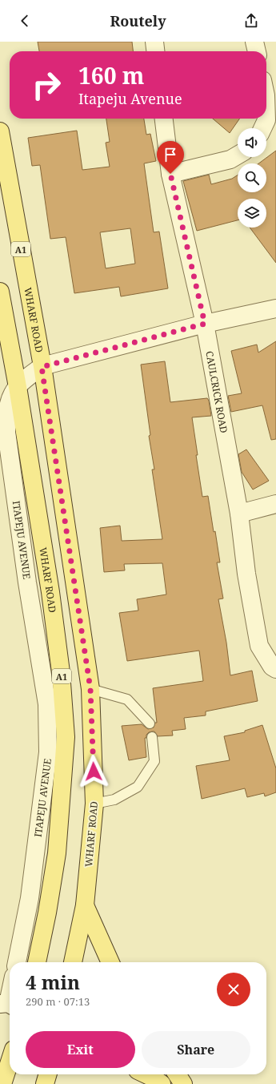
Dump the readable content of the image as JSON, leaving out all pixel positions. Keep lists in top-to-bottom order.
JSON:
{
  "streets": {
    "main road": ["A1", "WHARF ROAD"],
    "street": ["CAULCRICK ROAD", "ITAPEJU AVENUE"]
  },
  "crossings": [
    ["WHARF ROAD", "ITAPEJU AVENUE"],
    ["CAULCRICK ROAD", "ITAPEJU AVENUE"]
  ],
  "page": {
    "header": "Routely",
    "turn": ["160 m", "Itapeju Avenue"],
    "heading": ["4 min", "290 m · 07:13"],
    "buttons": ["Exit", "Share"]
  }
}
